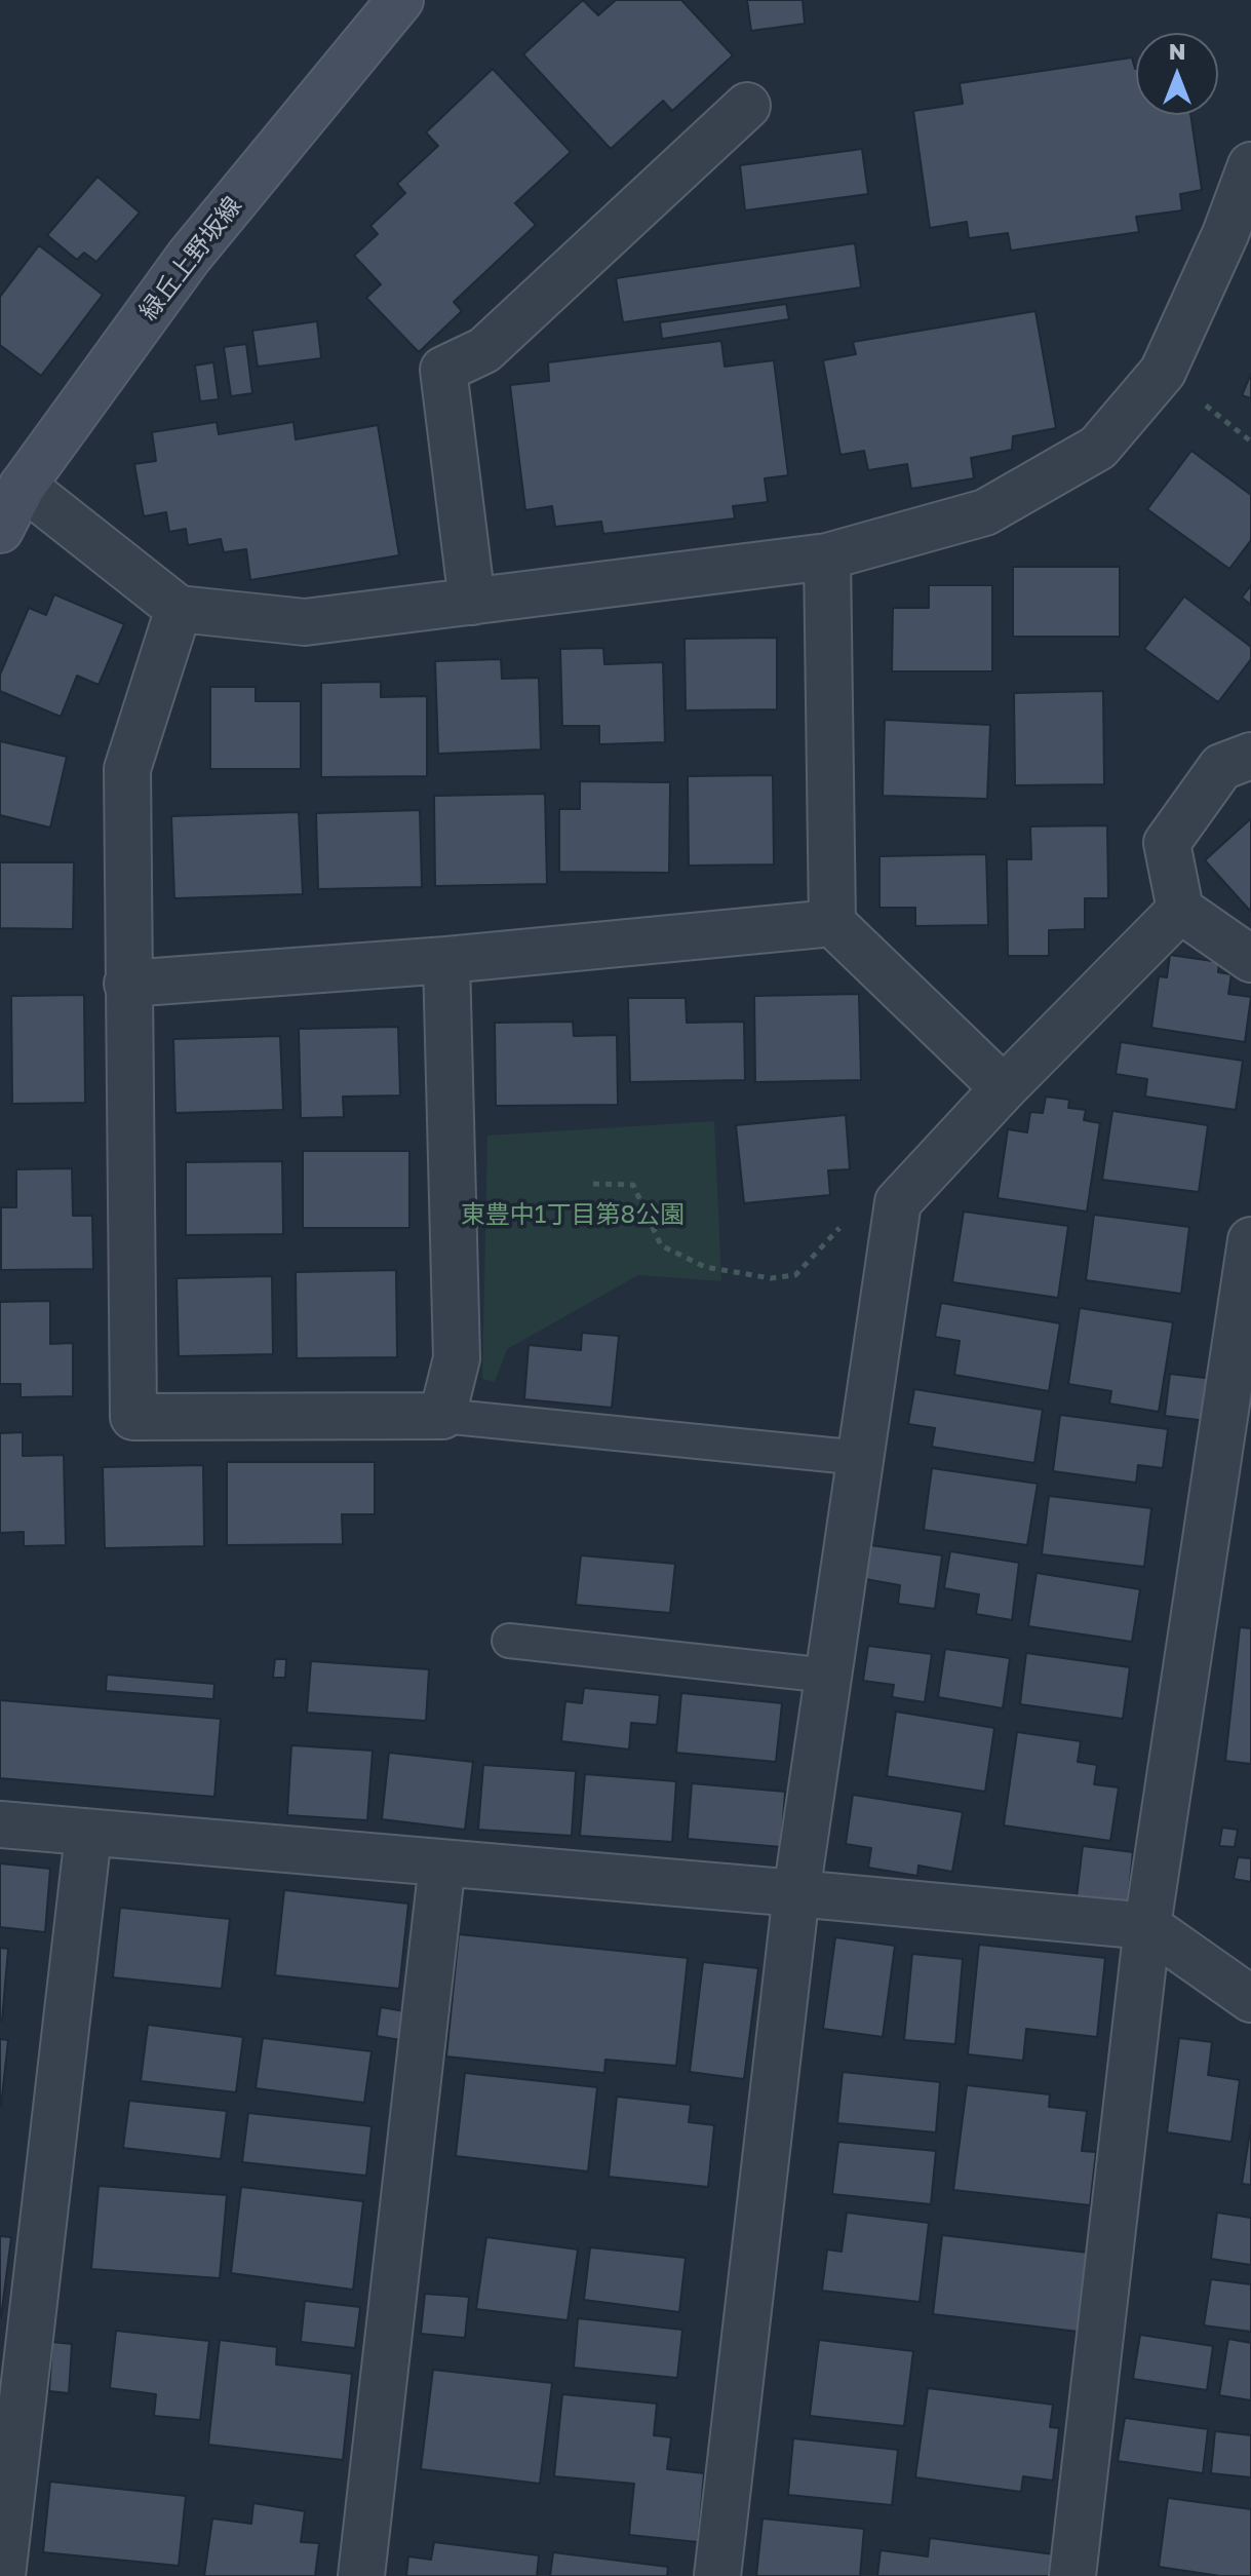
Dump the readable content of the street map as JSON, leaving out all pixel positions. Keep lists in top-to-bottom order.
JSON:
{
  "streets": {
    "street": ["緑丘上野坂線"]
  },
  "parks": ["東豊中1丁目第8公園"],
  "north": "top"
}
